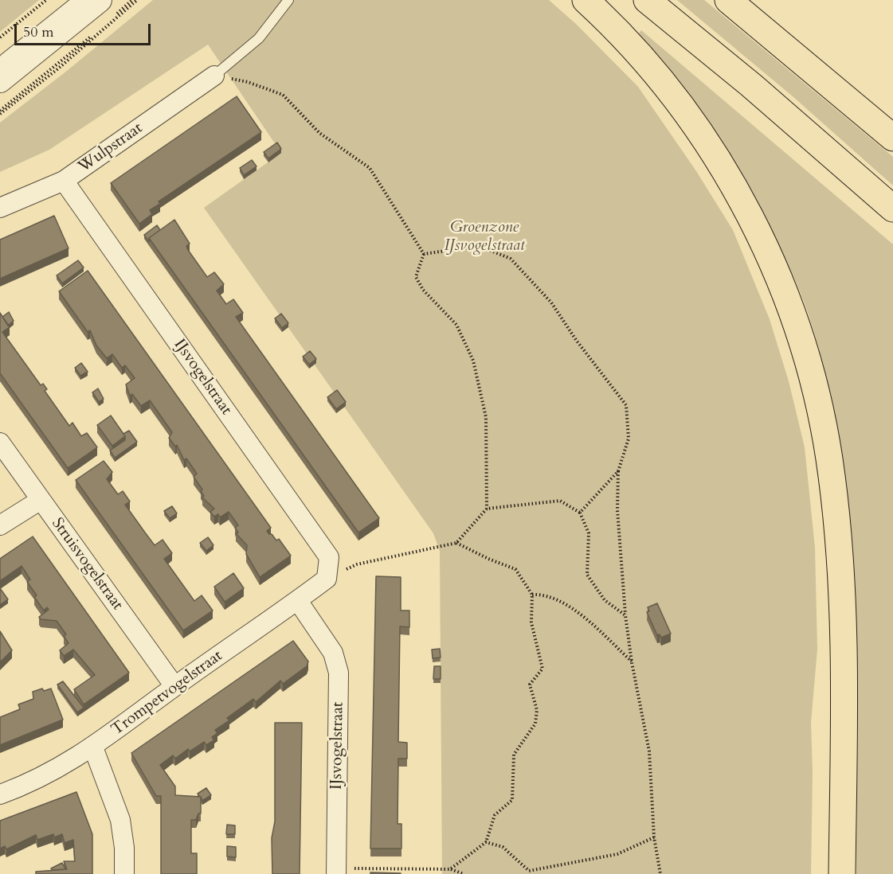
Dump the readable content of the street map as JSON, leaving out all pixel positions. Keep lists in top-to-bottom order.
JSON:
{
  "streets": {
    "street": [
      "Wulpstraat",
      "IJsvogelstraat",
      "Struisvogelstraat",
      "Trompetvogelstraat"
    ]
  },
  "crossings": [
    ["Wulpstraat", "IJsvogelstraat"],
    ["IJsvogelstraat", "Trompetvogelstraat"],
    ["Struisvogelstraat", "Trompetvogelstraat"]
  ],
  "parks": ["Groenzone IJsvogelstraat"],
  "scale_bar": "50 m"
}
